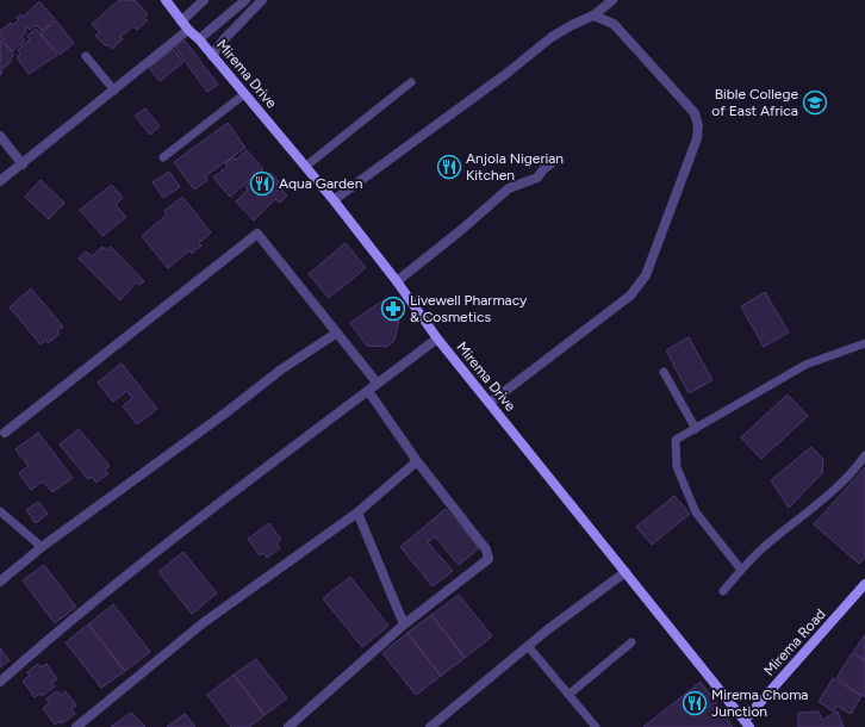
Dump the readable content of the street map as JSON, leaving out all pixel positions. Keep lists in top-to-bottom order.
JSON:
{
  "streets": {
    "street": ["Mirema Drive", "Mirema Road"]
  },
  "crossings": [
    ["Mirema Drive", "Mirema Road"]
  ],
  "places": {
    "school or university": ["Bible College of East Africa"],
    "restaurant": ["Anjola Nigerian Kitchen", "Aqua Garden", "Mirema Choma Junction"],
    "pharmacy": ["Livewell Pharmacy & Cosmetics"]
  }
}
